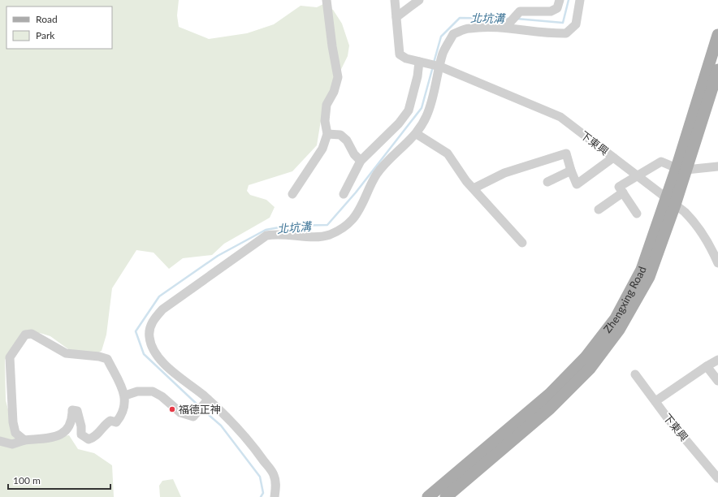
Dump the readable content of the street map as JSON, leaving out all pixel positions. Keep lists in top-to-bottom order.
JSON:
{
  "streets": {
    "main road": ["Zhengxing Road"],
    "lane": ["下東興"]
  },
  "crossings": [
    ["下東興", "Zhengxing Road"]
  ],
  "water": ["北坑溝"],
  "places": ["福德正神"],
  "legend": ["Road", "Park"],
  "scale_bar": "100 m"
}
